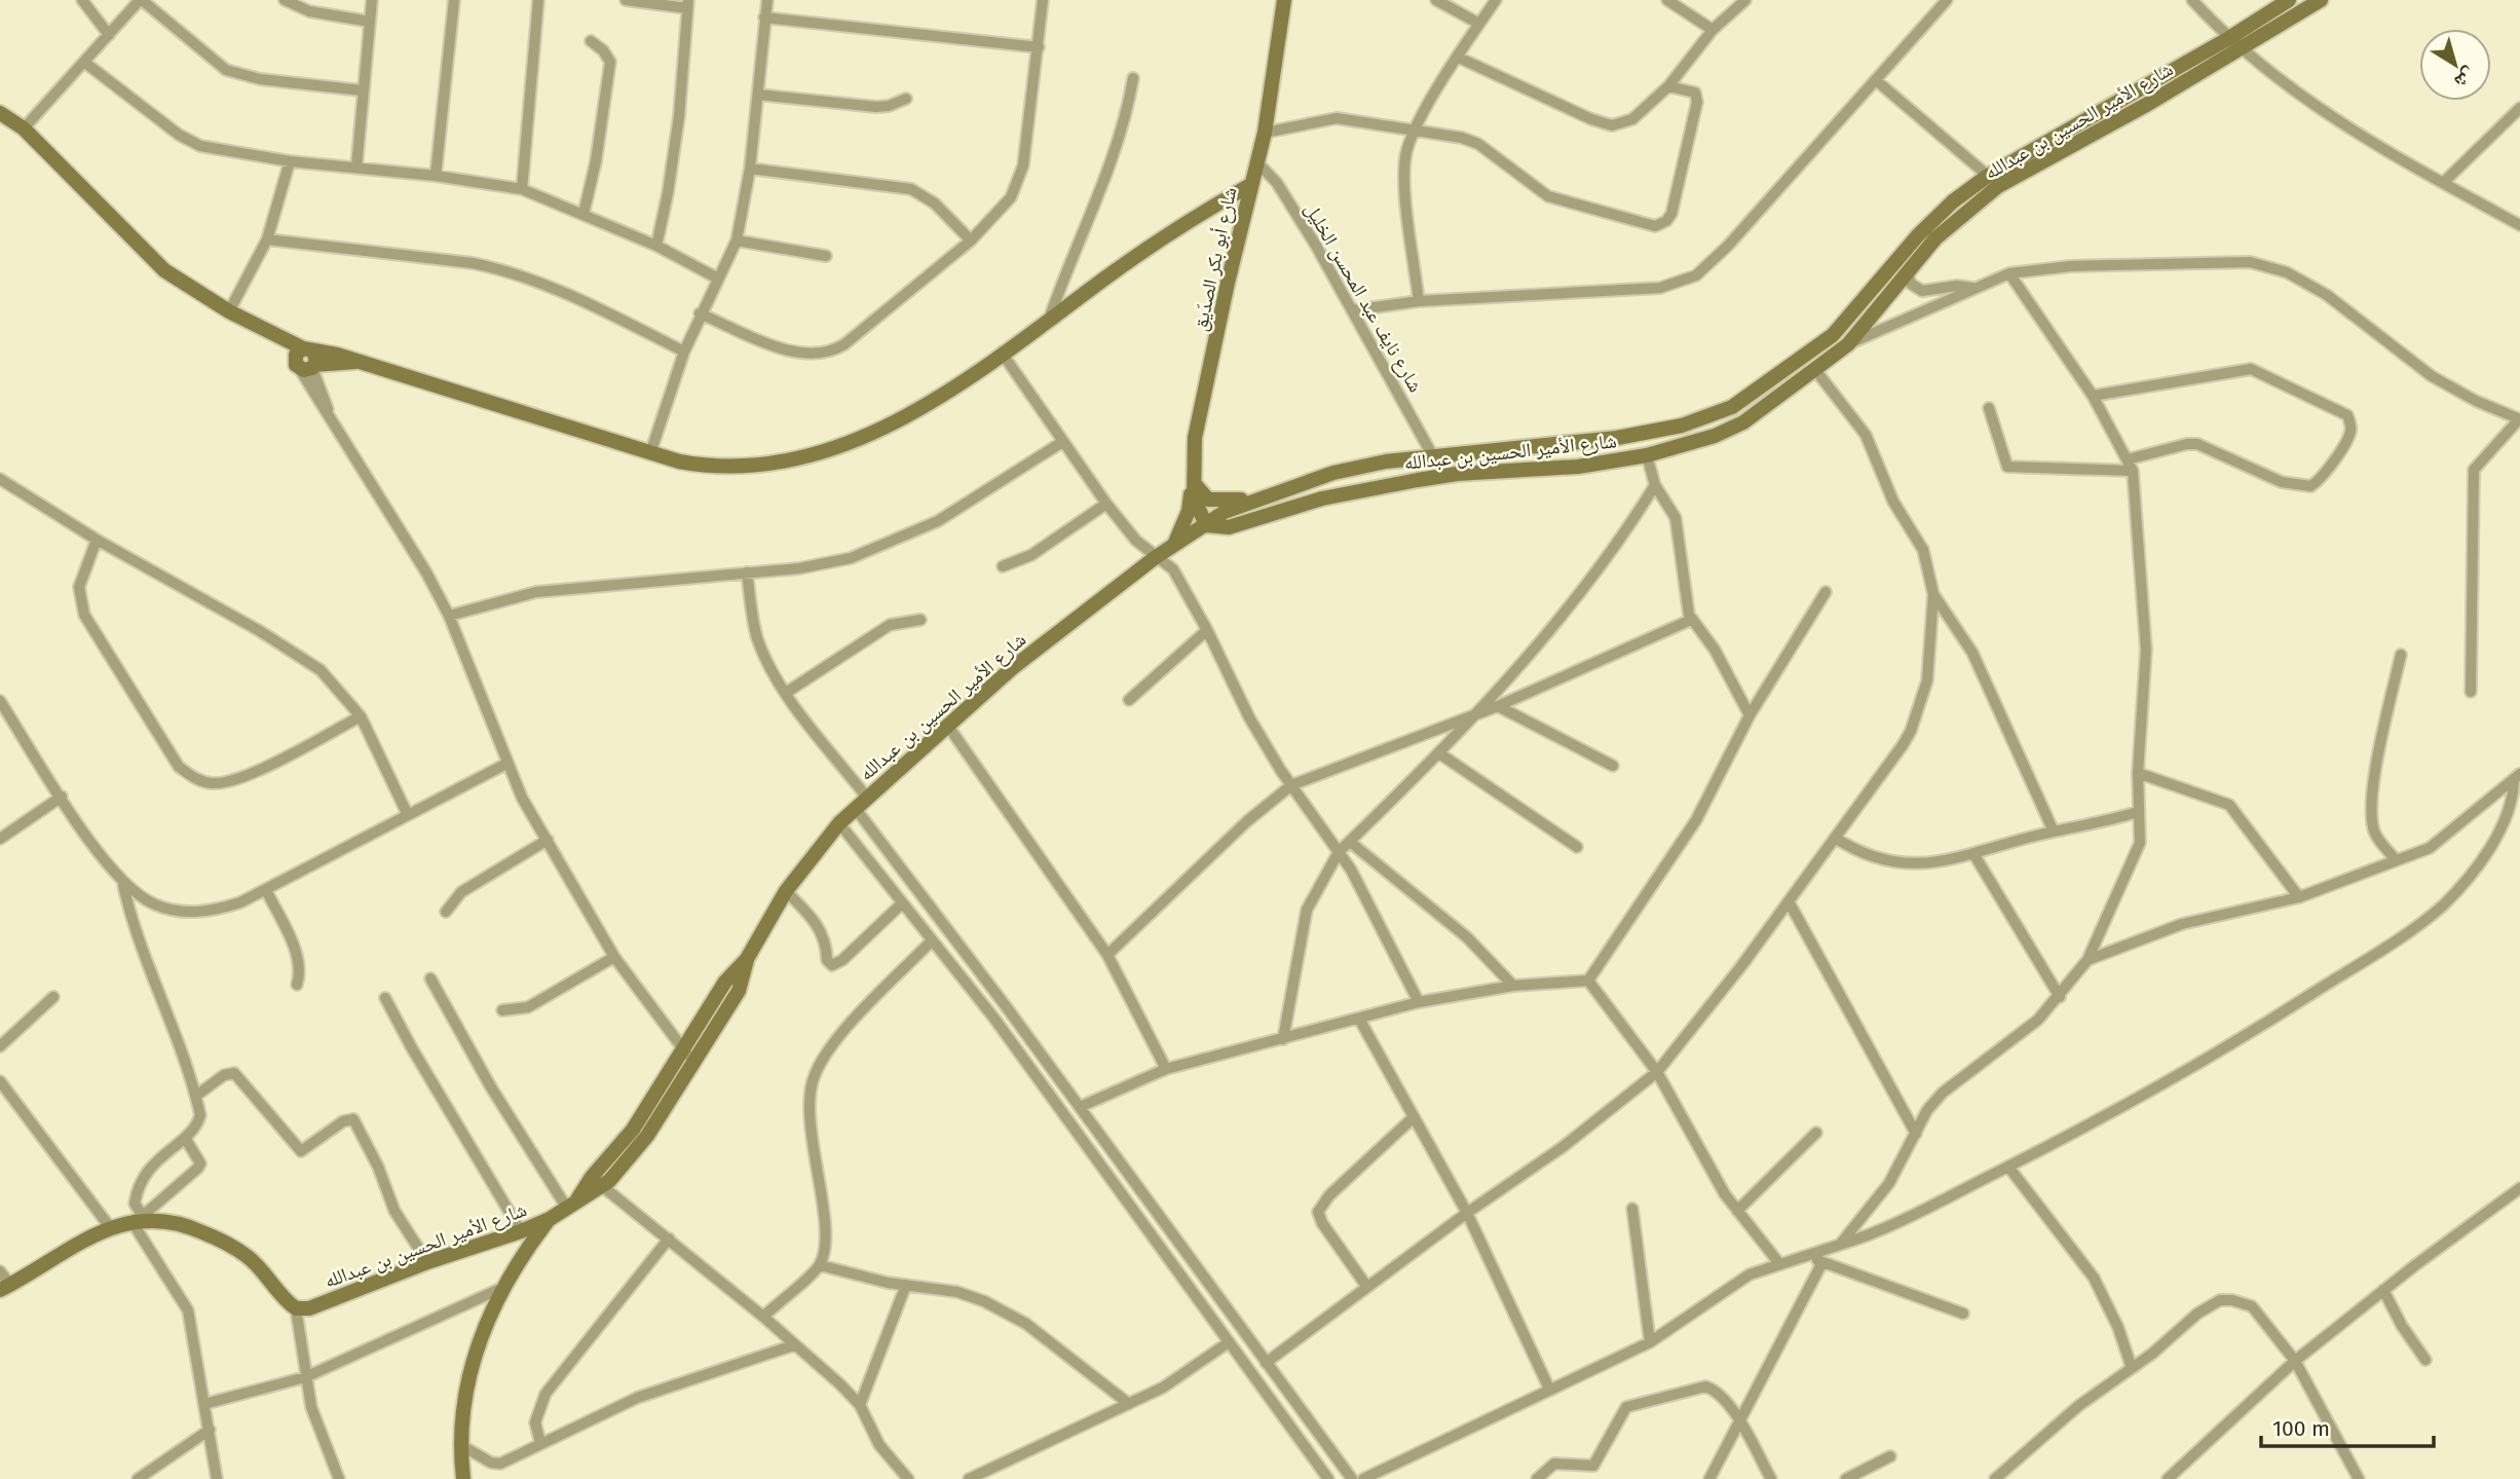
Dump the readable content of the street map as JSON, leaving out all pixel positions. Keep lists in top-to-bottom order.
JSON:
{
  "streets": {
    "street": ["شارع الأمير الحسين بن عبدالله", "شارع أبو بكر الصدّيق", "شارع نايف عبد المحسن الخليل"]
  },
  "crossings": [
    ["شارع الأمير الحسين بن عبدالله", "شارع أبو بكر الصدّيق"],
    ["شارع الأمير الحسين بن عبدالله", "شارع نايف عبد المحسن الخليل"],
    ["شارع أبو بكر الصدّيق", "شارع نايف عبد المحسن الخليل"]
  ],
  "scale_bar": "100 m",
  "north": "bottom right"
}
